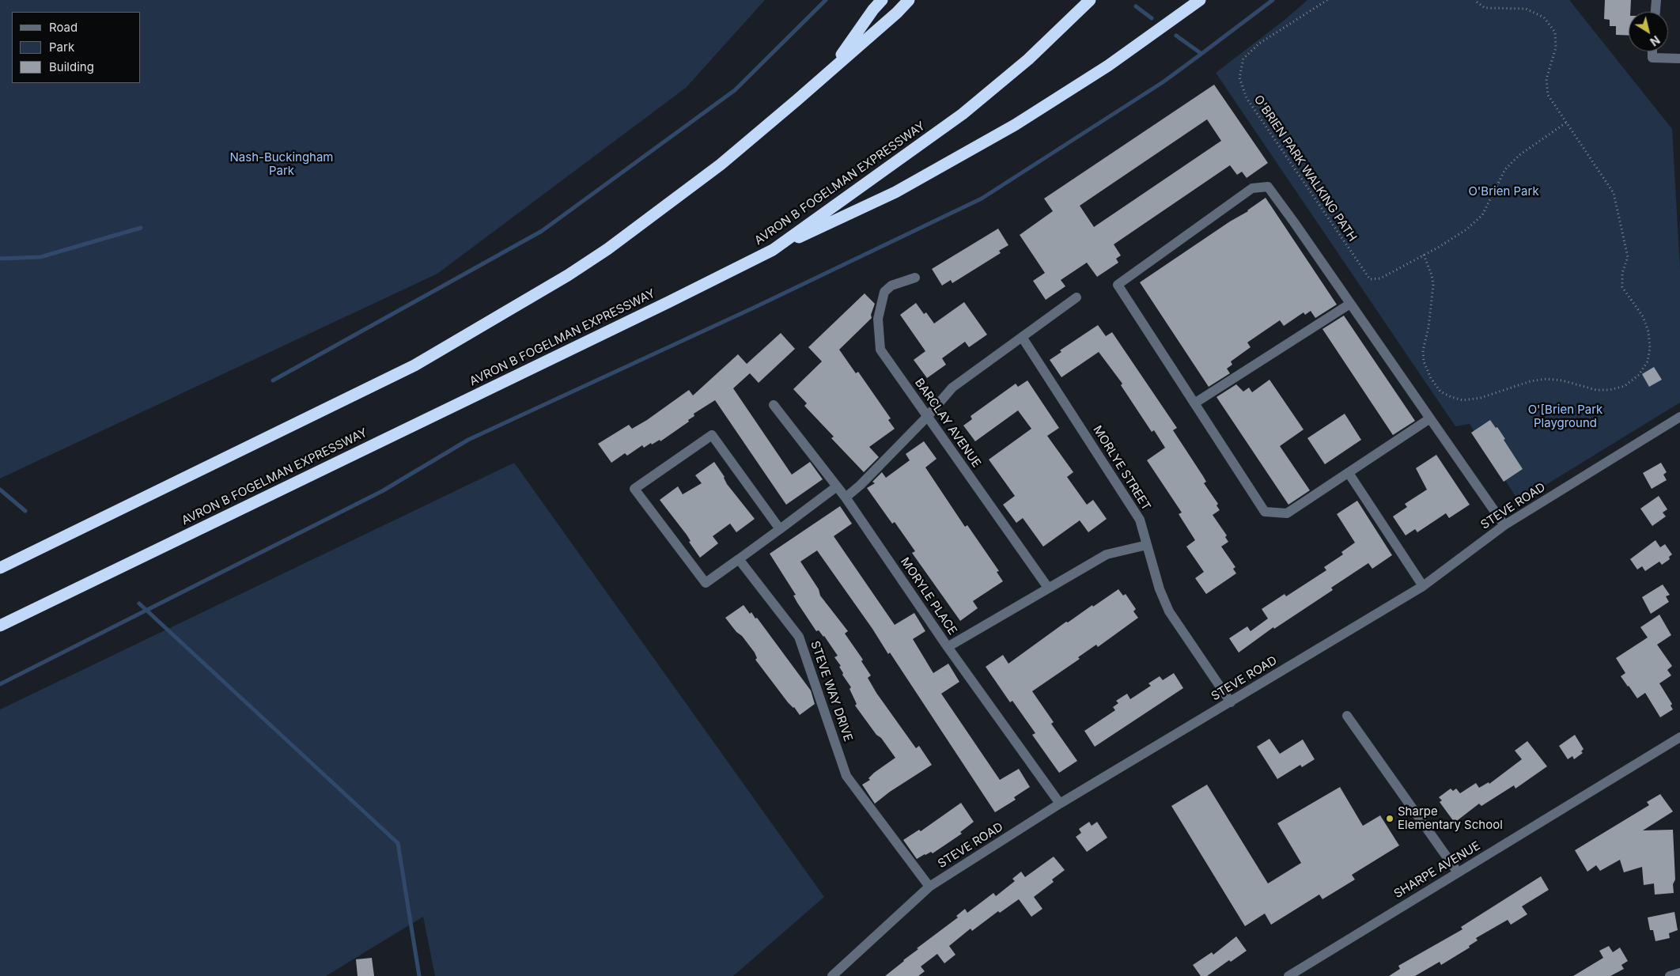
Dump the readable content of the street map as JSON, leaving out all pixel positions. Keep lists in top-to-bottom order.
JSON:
{
  "streets": {
    "highway": ["AVRON B FOGELMAN EXPRESSWAY"],
    "street": [
      "BARCLAY AVENUE",
      "MORLYE STREET",
      "STEVE ROAD",
      "MORYLE PLACE",
      "STEVE WAY DRIVE",
      "SHARPE AVENUE"
    ],
    "path": ["O'BRIEN PARK WALKING PATH"]
  },
  "crossings": [
    ["MORLYE STREET", "STEVE ROAD"],
    ["STEVE ROAD", "MORYLE PLACE"],
    ["STEVE ROAD", "STEVE WAY DRIVE"]
  ],
  "parks": ["Nash-Buckingham Park", "O'Brien Park", "O'[Brien Park Playground"],
  "places": ["Sharpe Elementary School"],
  "legend": ["Road", "Park", "Building"],
  "north": "bottom right"
}
